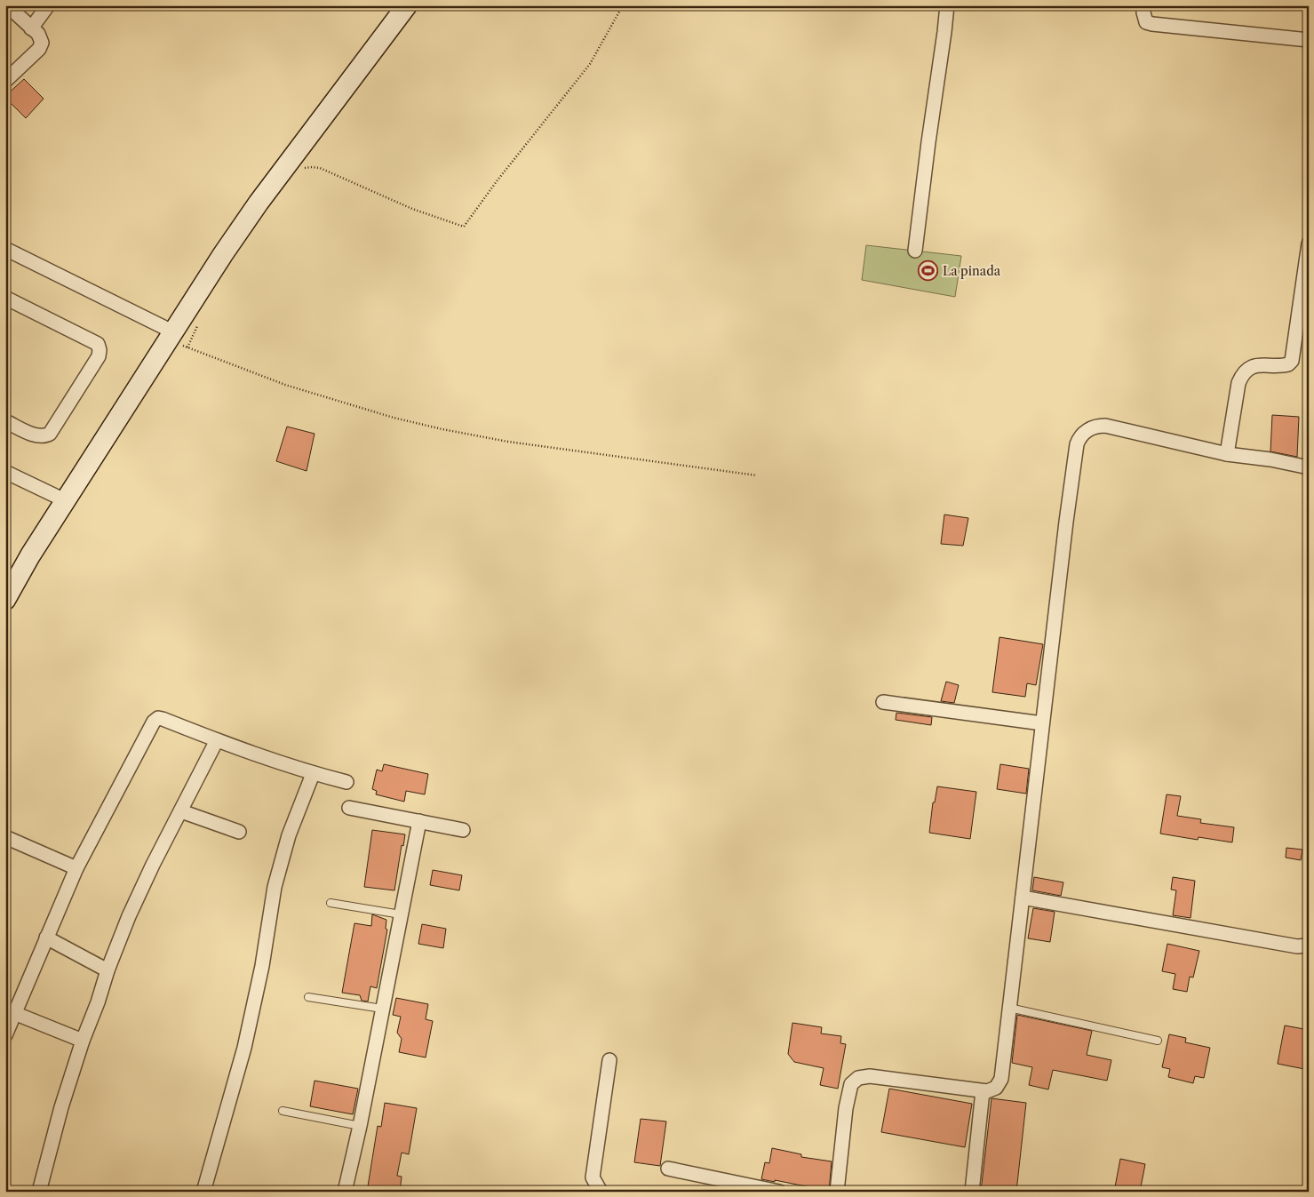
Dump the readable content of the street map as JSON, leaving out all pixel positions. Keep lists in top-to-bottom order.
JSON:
{
  "places": {
    "sports": ["La pinada"]
  }
}
